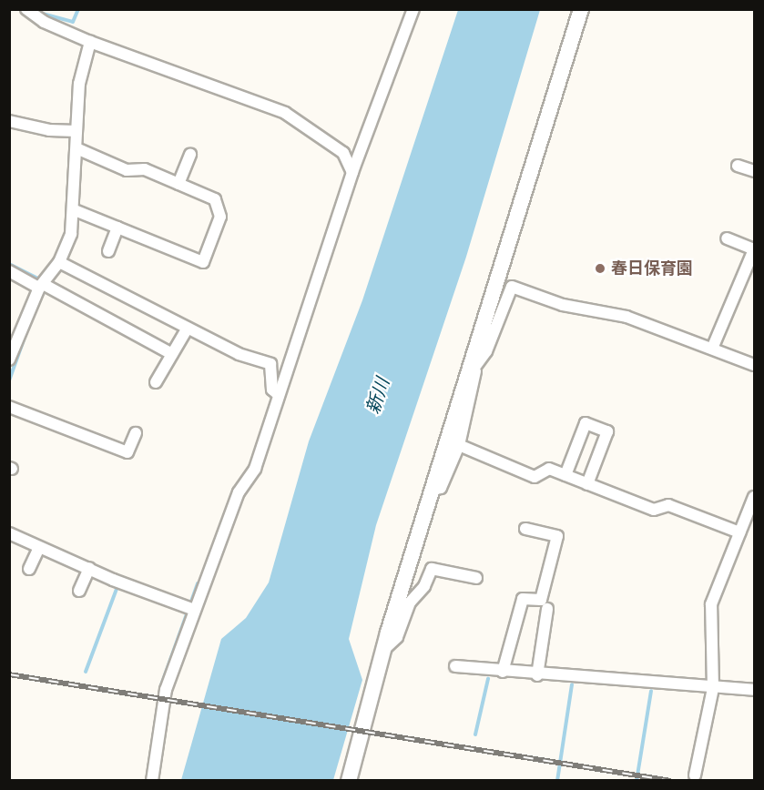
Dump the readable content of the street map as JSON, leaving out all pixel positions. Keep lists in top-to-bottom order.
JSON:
{
  "water": ["新川"],
  "places": ["春日保育園"]
}
